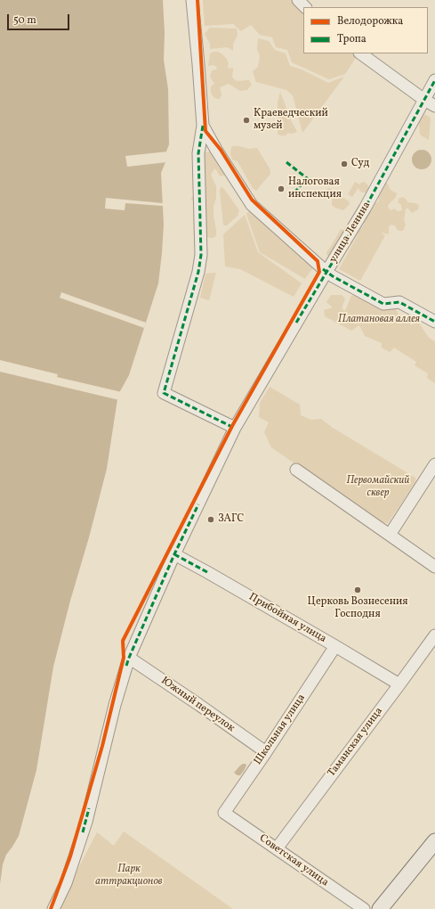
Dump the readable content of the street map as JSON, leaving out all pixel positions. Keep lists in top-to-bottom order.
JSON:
{
  "streets": {
    "street": [
      "улица Ленина",
      "Прибойная улица",
      "Южный переулок",
      "Школьная улица",
      "Таманская улица",
      "Советская улица"
    ]
  },
  "crossings": [
    ["улица Ленина", "Прибойная улица"],
    ["улица Ленина", "Южный переулок"],
    ["Прибойная улица", "Школьная улица"],
    ["Прибойная улица", "Таманская улица"],
    ["Южный переулок", "Школьная улица"],
    ["Школьная улица", "Советская улица"],
    ["Таманская улица", "Советская улица"]
  ],
  "parks": ["Платановая аллея", "Первомайский сквер", "Парк аттракционов"],
  "places": [
    "Краеведческий музей",
    "Суд",
    "Налоговая инспекция",
    "ЗАГС",
    "Церковь Вознесения Господня"
  ],
  "legend": ["Велодорожка", "Тропа"],
  "scale_bar": "50 m"
}
